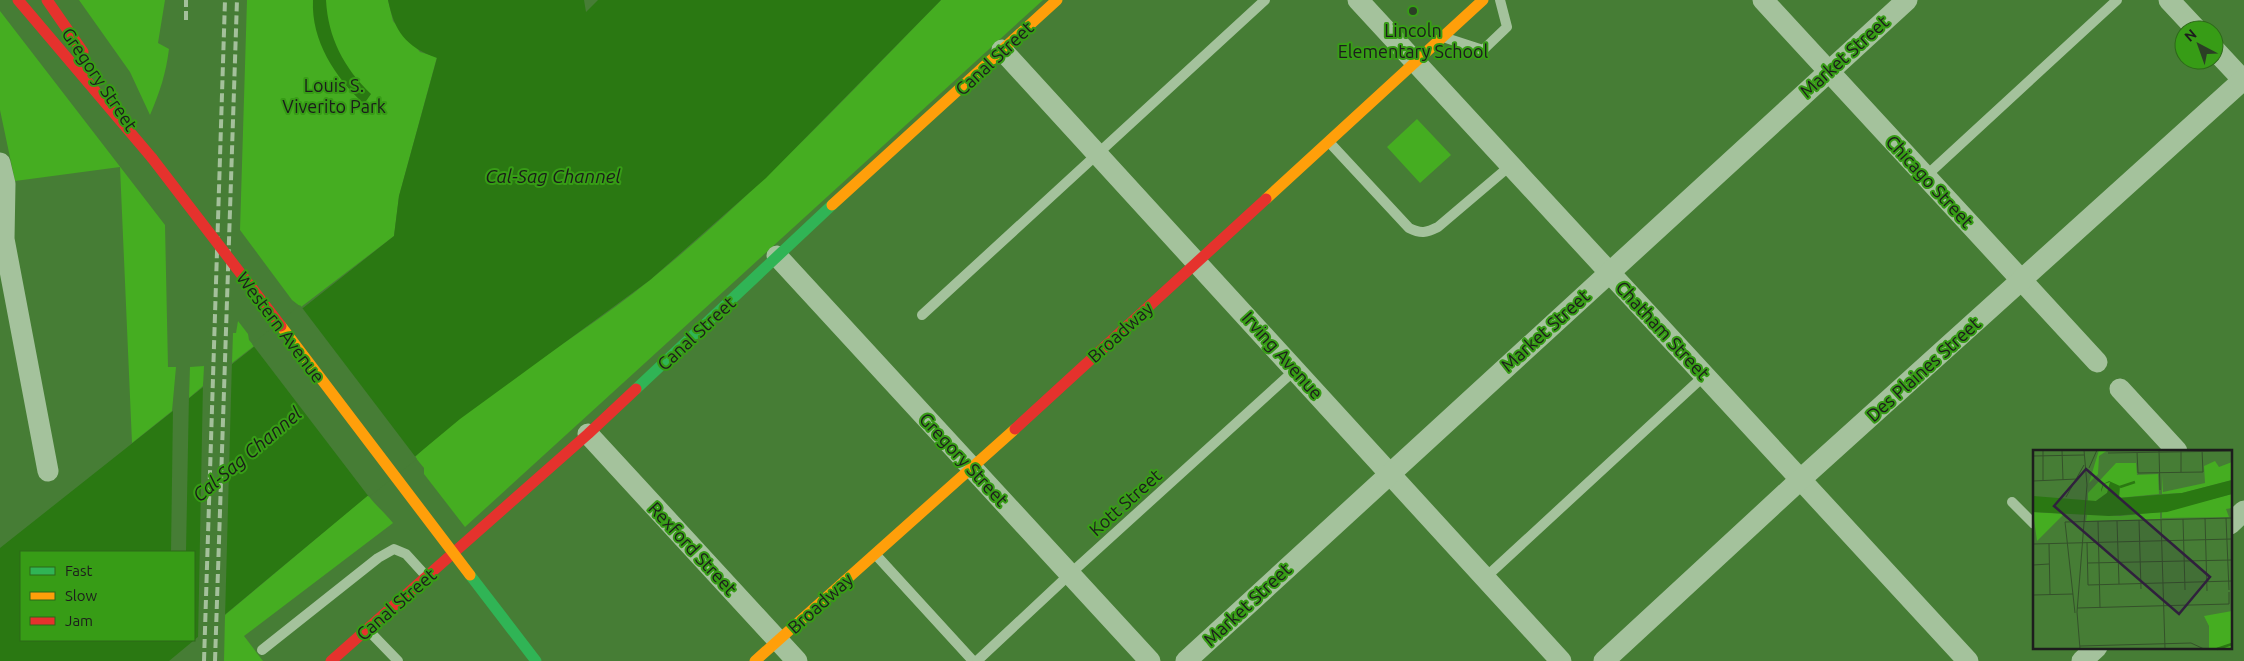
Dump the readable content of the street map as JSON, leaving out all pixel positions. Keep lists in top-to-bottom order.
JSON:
{
  "streets": {
    "street": [
      "Market Street",
      "Canal Street",
      "Gregory Street",
      "Chicago Street",
      "Western Avenue",
      "Chatham Street",
      "Broadway",
      "Irving Avenue",
      "Des Plaines Street",
      "Rexford Street"
    ],
    "lane": ["Kott Street"]
  },
  "crossings": [
    ["Market Street", "Chicago Street"],
    ["Market Street", "Chatham Street"],
    ["Market Street", "Irving Avenue"],
    ["Canal Street", "Gregory Street"],
    ["Canal Street", "Irving Avenue"],
    ["Canal Street", "Rexford Street"],
    ["Gregory Street", "Western Avenue"],
    ["Gregory Street", "Broadway"],
    ["Gregory Street", "Kott Street"],
    ["Chicago Street", "Des Plaines Street"],
    ["Chatham Street", "Broadway"],
    ["Chatham Street", "Des Plaines Street"],
    ["Broadway", "Irving Avenue"],
    ["Broadway", "Rexford Street"],
    ["Irving Avenue", "Kott Street"]
  ],
  "water": ["Cal-Sag Channel"],
  "parks": ["Louis S. Viverito Park"],
  "places": ["Lincoln Elementary School"],
  "legend": ["Fast", "Slow", "Jam"],
  "north": "top left"
}
